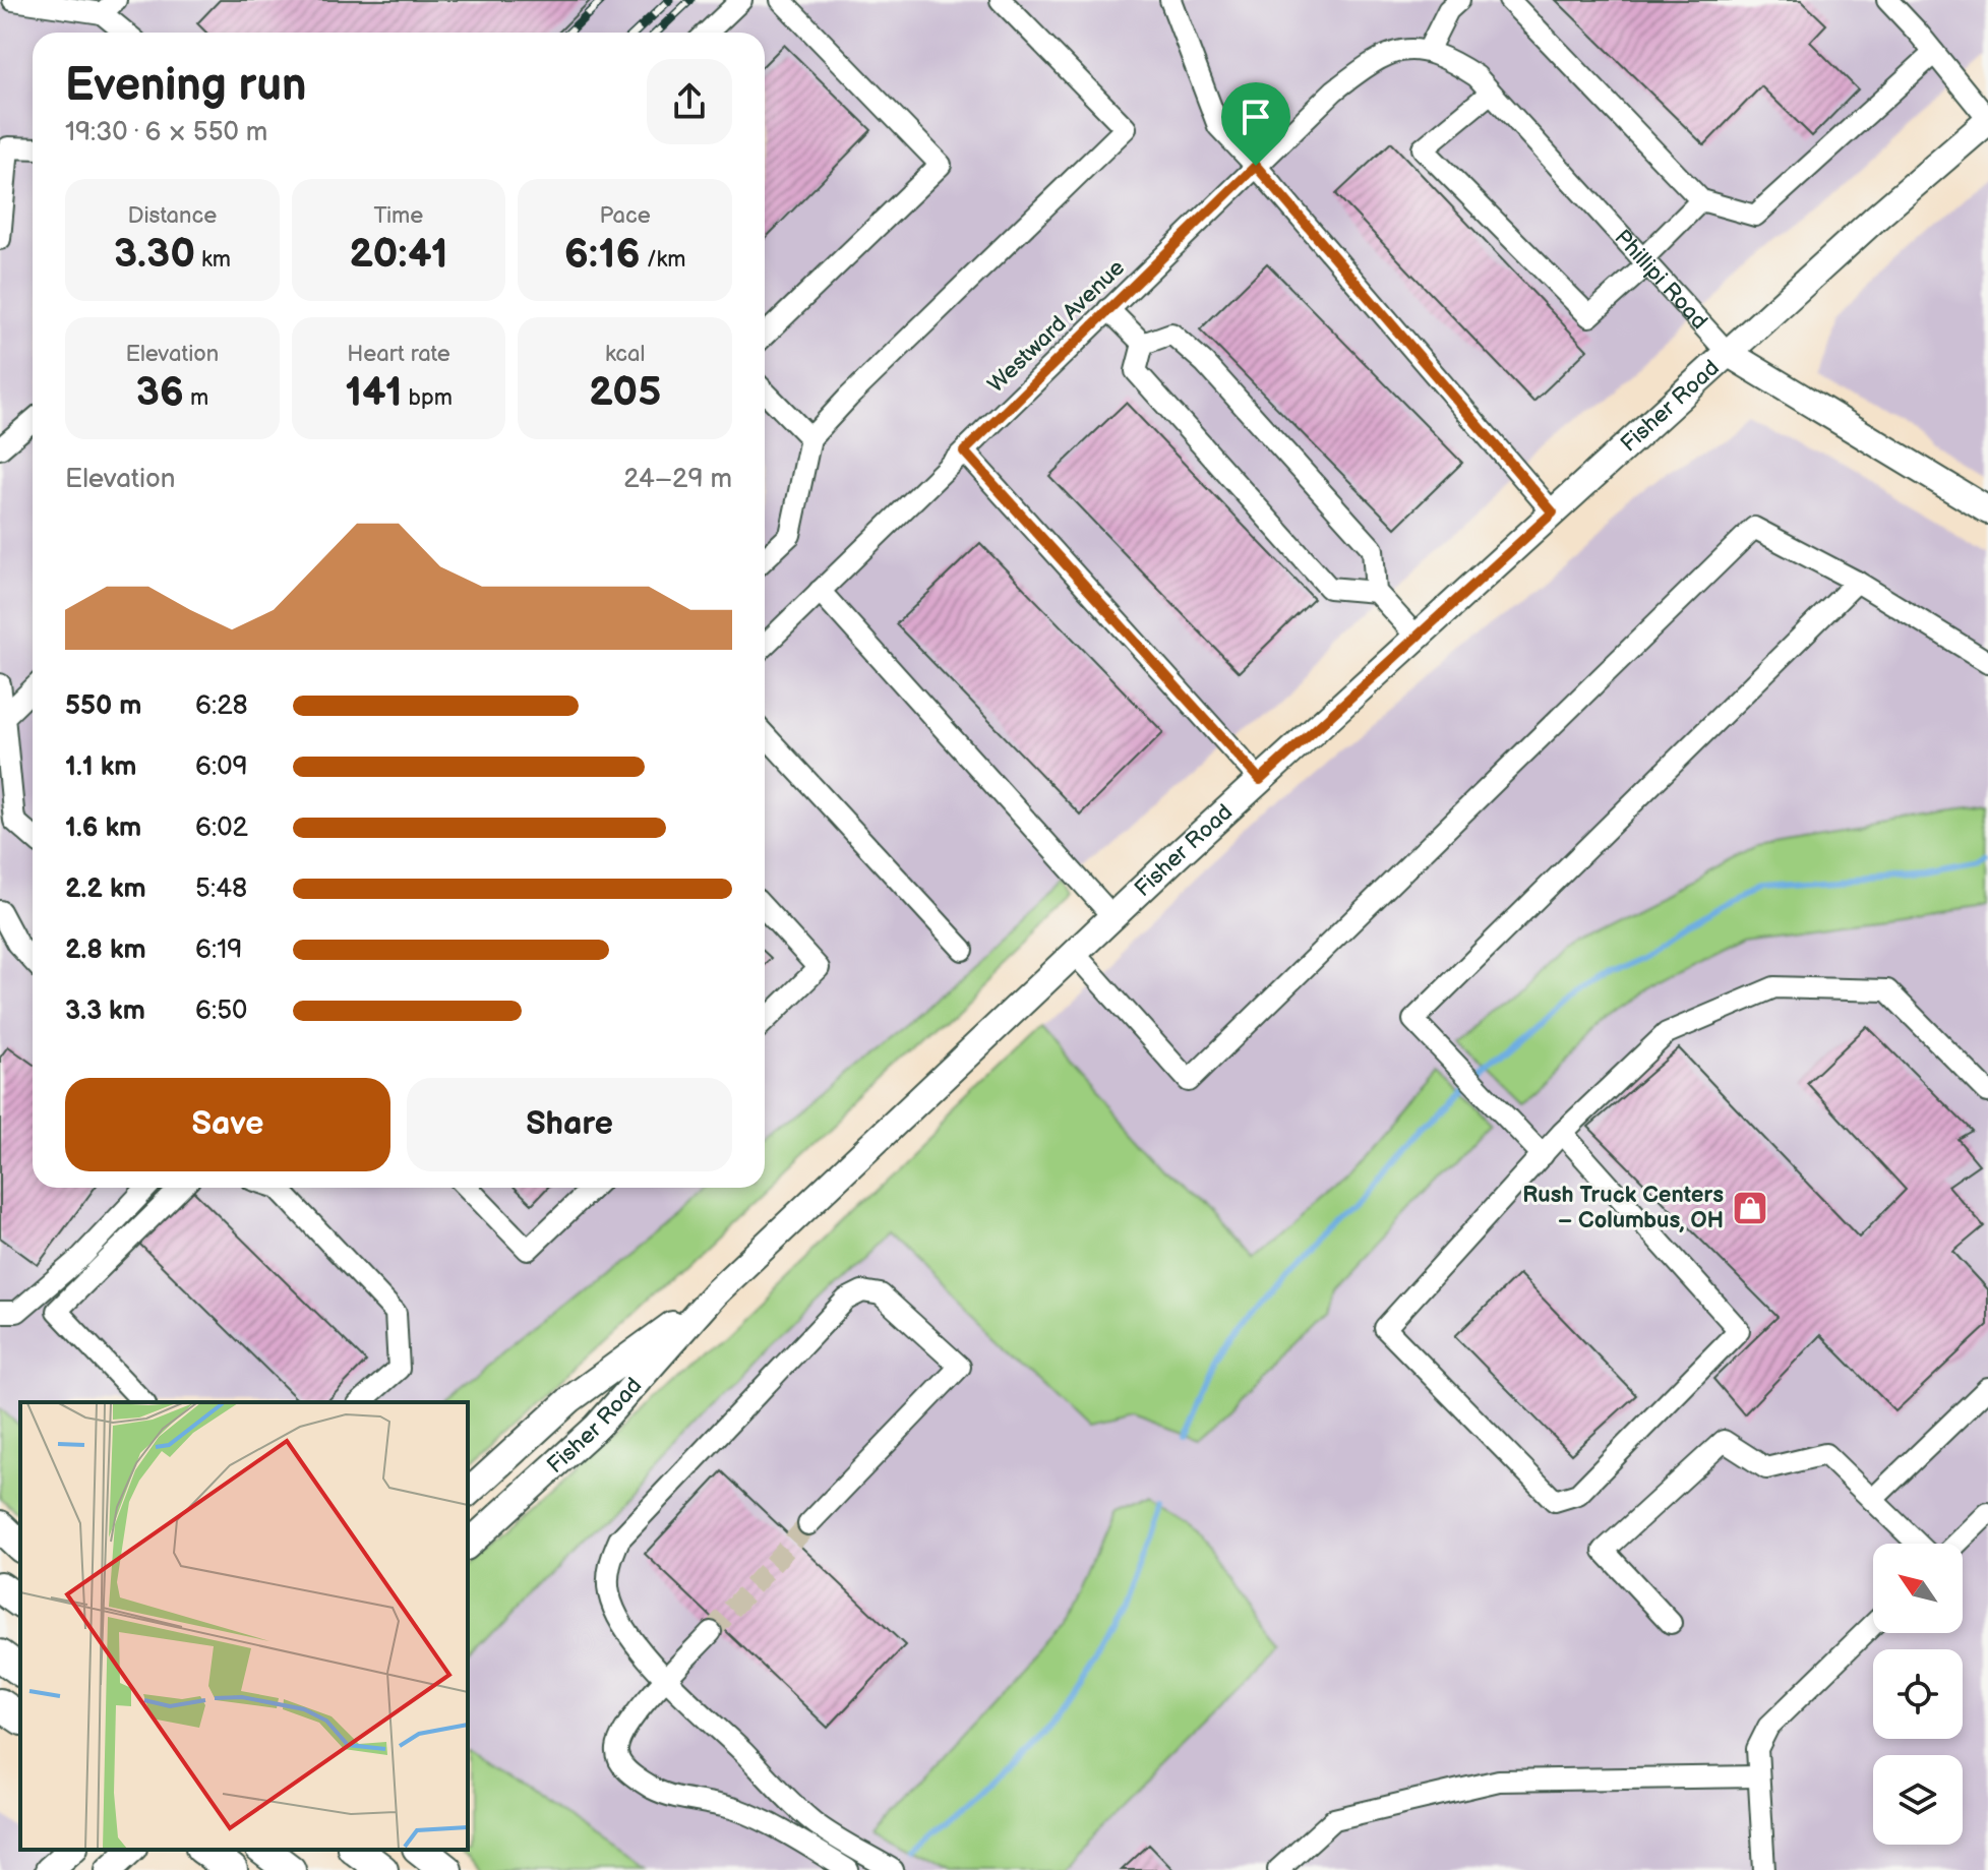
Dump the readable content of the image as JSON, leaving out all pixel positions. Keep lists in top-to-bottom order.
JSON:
{
  "streets": {
    "main road": ["Phillipi Road", "Fisher Road"],
    "street": ["Westward Avenue"]
  },
  "crossings": [
    ["Phillipi Road", "Westward Avenue"],
    ["Phillipi Road", "Fisher Road"]
  ],
  "places": {
    "shop": ["Rush Truck Centers – Columbus, OH"]
  },
  "north": "top left",
  "page": {
    "heading": ["Evening run", "19:30 · 6 × 550 m"],
    "stats": [
      ["Distance", "3.30 km"],
      ["Time", "20:41"],
      ["Pace", "6:16 /km"],
      ["Elevation", "36 m"],
      ["Heart rate", "141 bpm"],
      ["kcal", "205"]
    ],
    "chart": ["Elevation", "24–29 m"],
    "list": [
      {
        "name": "550 m",
        "note": "6:28"
      },
      {
        "name": "1.1 km",
        "note": "6:09"
      },
      {
        "name": "1.6 km",
        "note": "6:02"
      },
      {
        "name": "2.2 km",
        "note": "5:48"
      },
      {
        "name": "2.8 km",
        "note": "6:19"
      },
      {
        "name": "3.3 km",
        "note": "6:50"
      }
    ],
    "buttons": ["Save", "Share"]
  }
}
